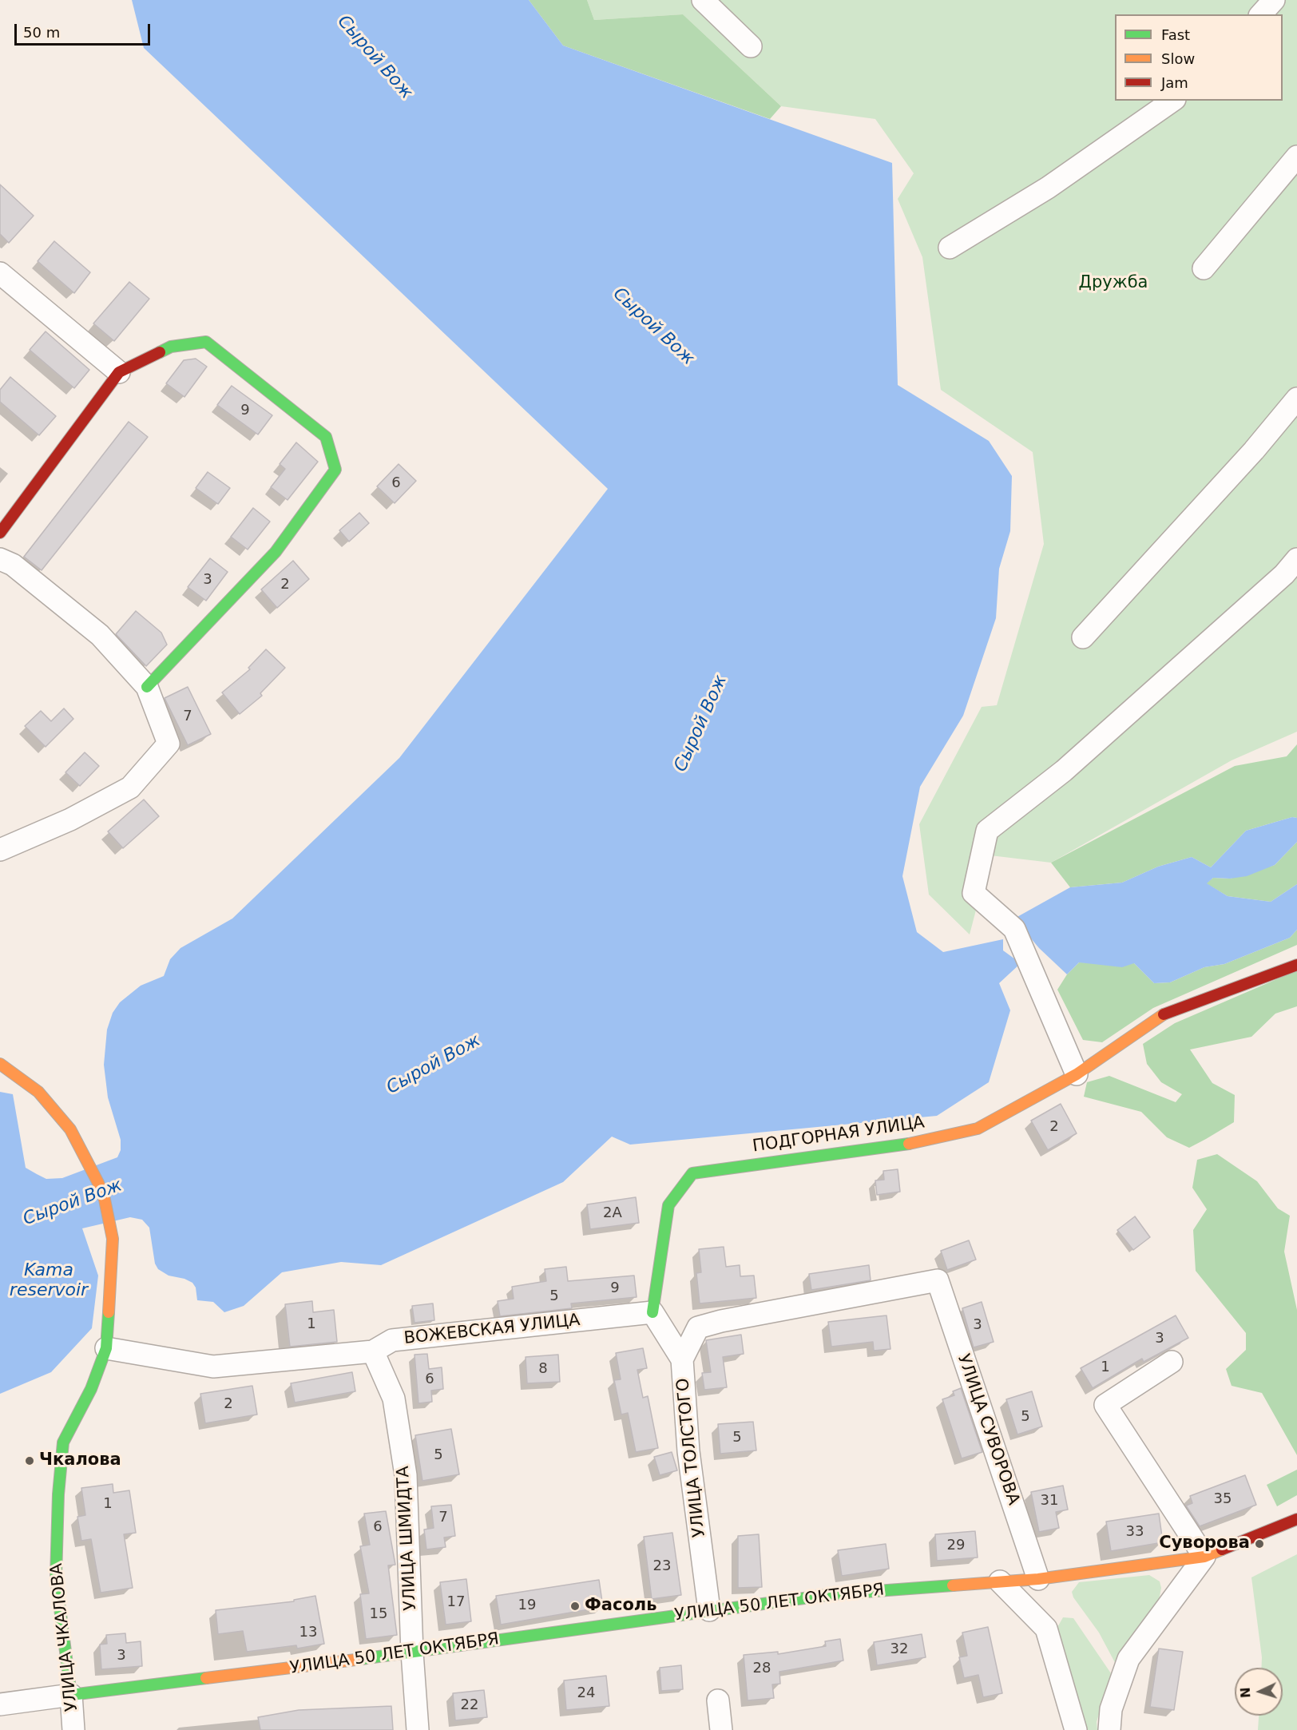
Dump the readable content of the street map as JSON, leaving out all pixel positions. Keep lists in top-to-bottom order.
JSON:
{
  "streets": {
    "main road": ["ПОДГОРНАЯ УЛИЦА", "УЛИЦА 50 ЛЕТ ОКТЯБРЯ", "УЛИЦА ЧКАЛОВА"],
    "street": [
      "ВОЖЕВСКАЯ УЛИЦА",
      "УЛИЦА СУВОРОВА",
      "УЛИЦА ТОЛСТОГО",
      "УЛИЦА ШМИДТА"
    ]
  },
  "crossings": [
    ["ПОДГОРНАЯ УЛИЦА", "ВОЖЕВСКАЯ УЛИЦА"],
    ["ПОДГОРНАЯ УЛИЦА", "УЛИЦА ТОЛСТОГО"],
    ["ВОЖЕВСКАЯ УЛИЦА", "УЛИЦА ТОЛСТОГО"],
    ["ВОЖЕВСКАЯ УЛИЦА", "УЛИЦА ШМИДТА"],
    ["ВОЖЕВСКАЯ УЛИЦА", "УЛИЦА ЧКАЛОВА"],
    ["УЛИЦА СУВОРОВА", "УЛИЦА ТОЛСТОГО"],
    ["УЛИЦА СУВОРОВА", "УЛИЦА 50 ЛЕТ ОКТЯБРЯ"],
    ["УЛИЦА ТОЛСТОГО", "УЛИЦА 50 ЛЕТ ОКТЯБРЯ"],
    ["УЛИЦА ШМИДТА", "УЛИЦА 50 ЛЕТ ОКТЯБРЯ"],
    ["УЛИЦА 50 ЛЕТ ОКТЯБРЯ", "УЛИЦА ЧКАЛОВА"]
  ],
  "water": ["Сырой Вож", "Kama reservoir"],
  "parks": ["Дружба"],
  "places": ["Чкалова", "Суворова", "Фасоль"],
  "house_numbers": [
    "9",
    "6",
    "3",
    "2",
    "7",
    "2",
    "2А",
    "9",
    "5",
    "1",
    "3",
    "3",
    "1",
    "8",
    "6",
    "2",
    "5",
    "5",
    "5",
    "35",
    "31",
    "1",
    "7",
    "6",
    "33",
    "29",
    "23",
    "17",
    "19",
    "15",
    "13",
    "32",
    "3",
    "28",
    "24",
    "22"
  ],
  "legend": ["Fast", "Slow", "Jam"],
  "scale_bar": "50 m",
  "north": "left"
}
